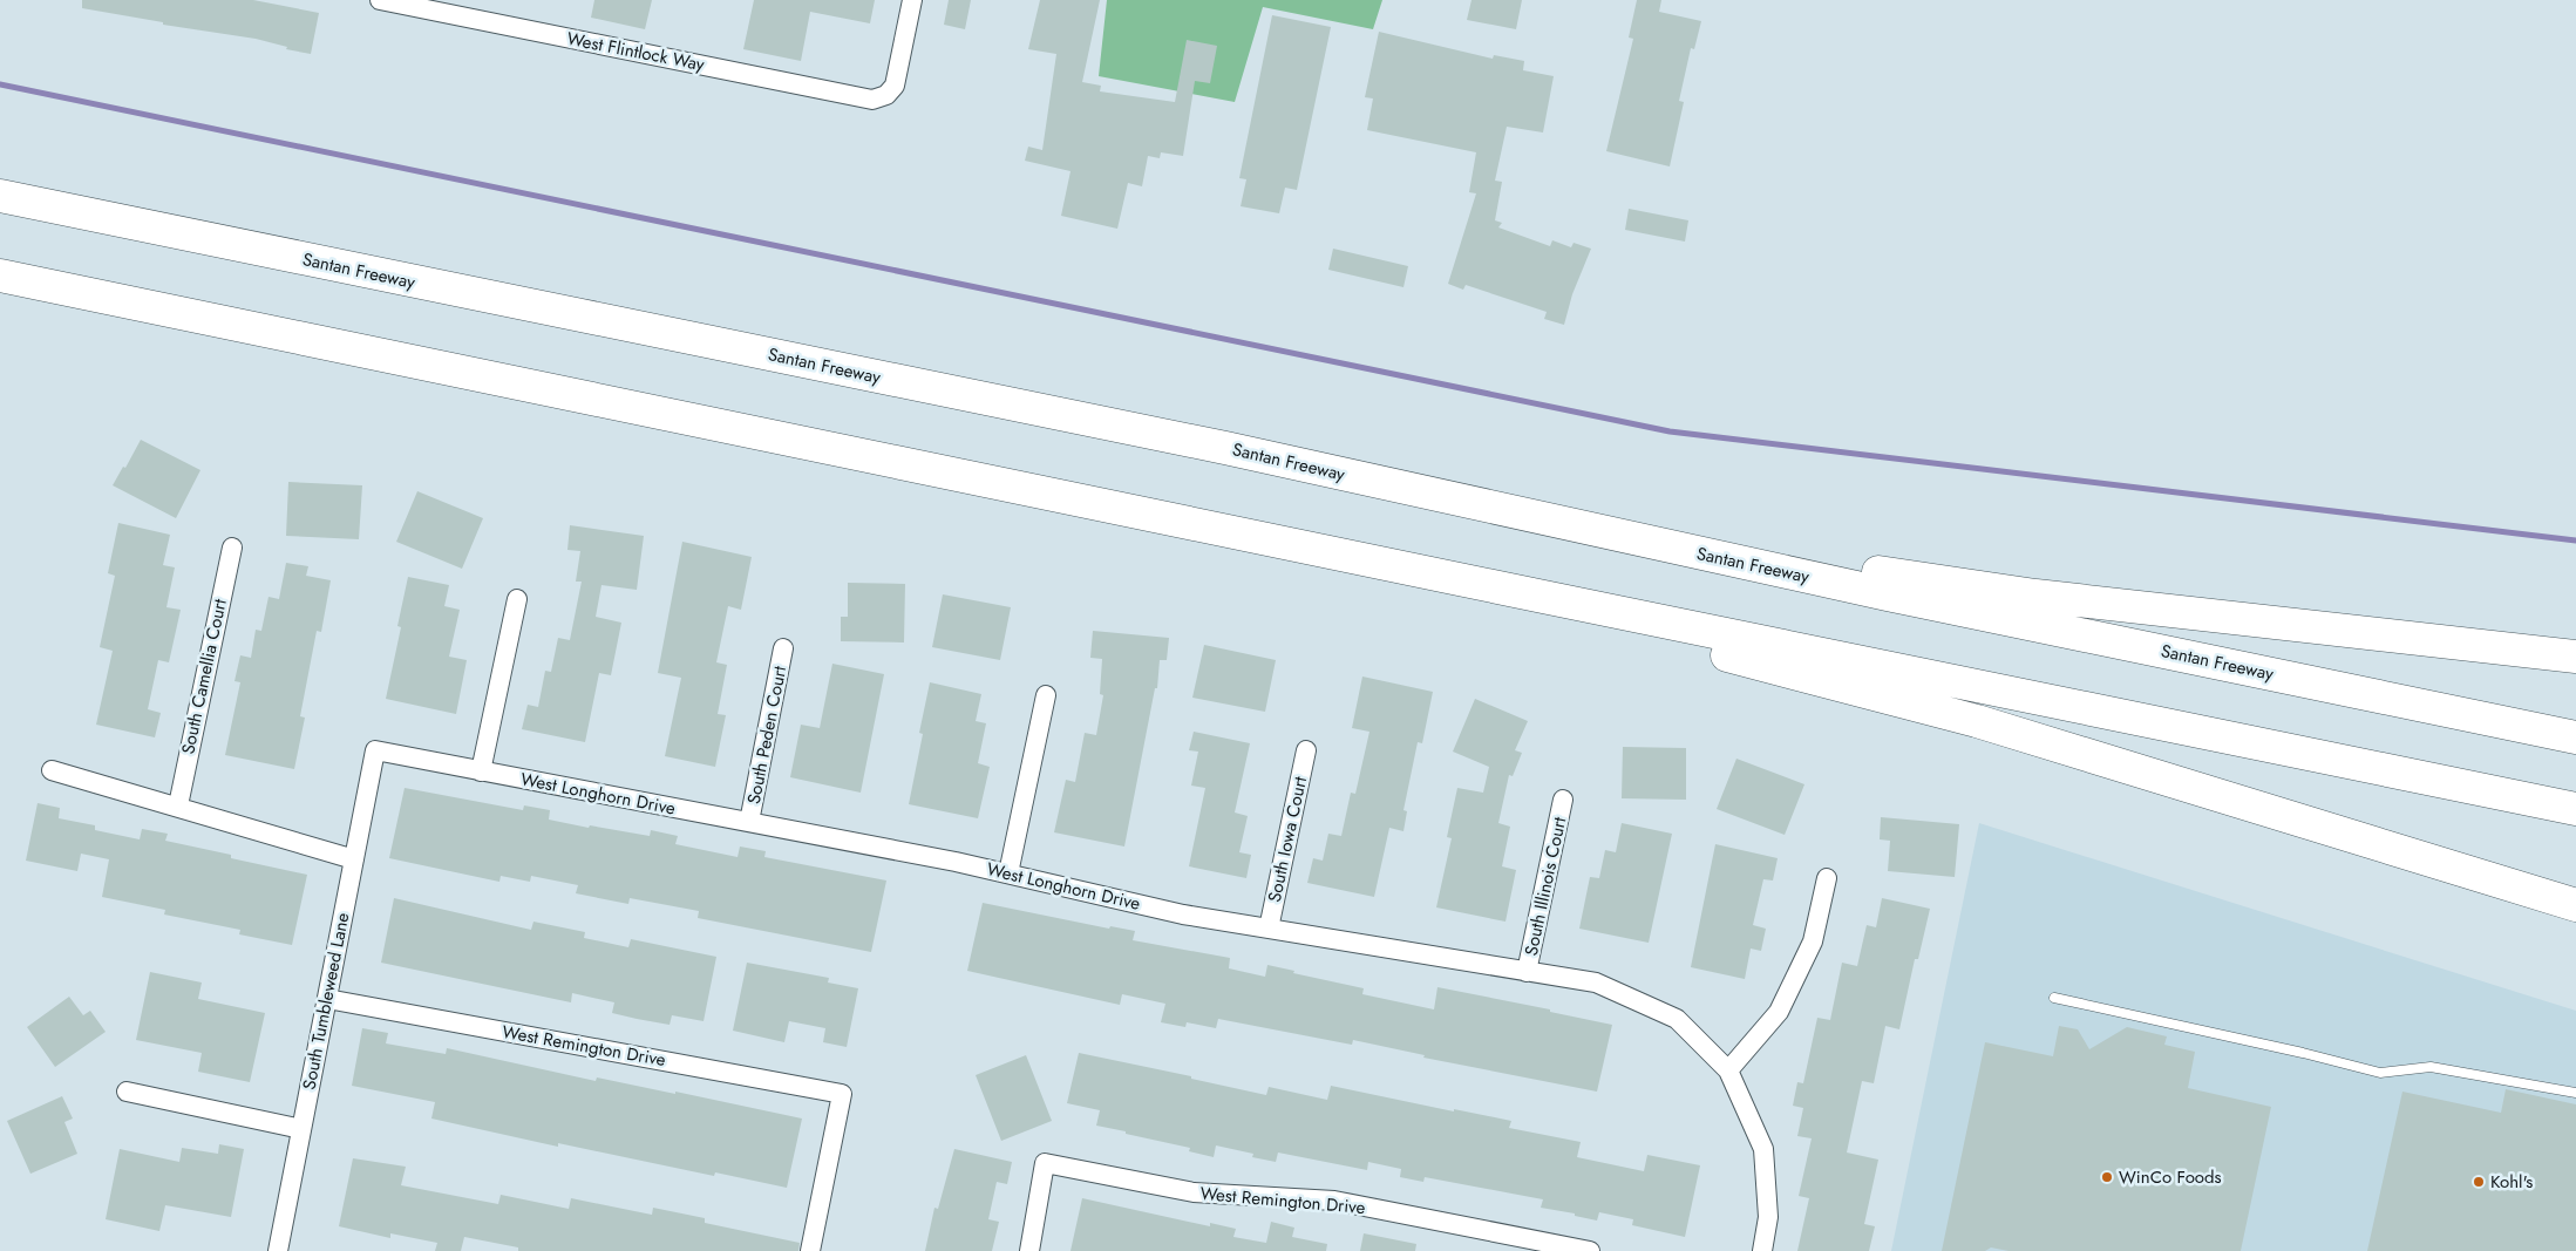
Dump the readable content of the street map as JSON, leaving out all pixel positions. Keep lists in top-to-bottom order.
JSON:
{
  "streets": {
    "highway": ["Santan Freeway"],
    "street": [
      "West Flintlock Way",
      "South Camellia Court",
      "South Peden Court",
      "West Longhorn Drive",
      "South Iowa Court",
      "South Illinois Court",
      "South Tumbleweed Lane",
      "West Remington Drive"
    ]
  },
  "crossings": [
    ["South Peden Court", "West Longhorn Drive"],
    ["West Longhorn Drive", "South Iowa Court"],
    ["West Longhorn Drive", "South Illinois Court"],
    ["West Longhorn Drive", "South Tumbleweed Lane"],
    ["South Tumbleweed Lane", "West Remington Drive"]
  ],
  "places": ["WinCo Foods", "Kohl's"]
}
